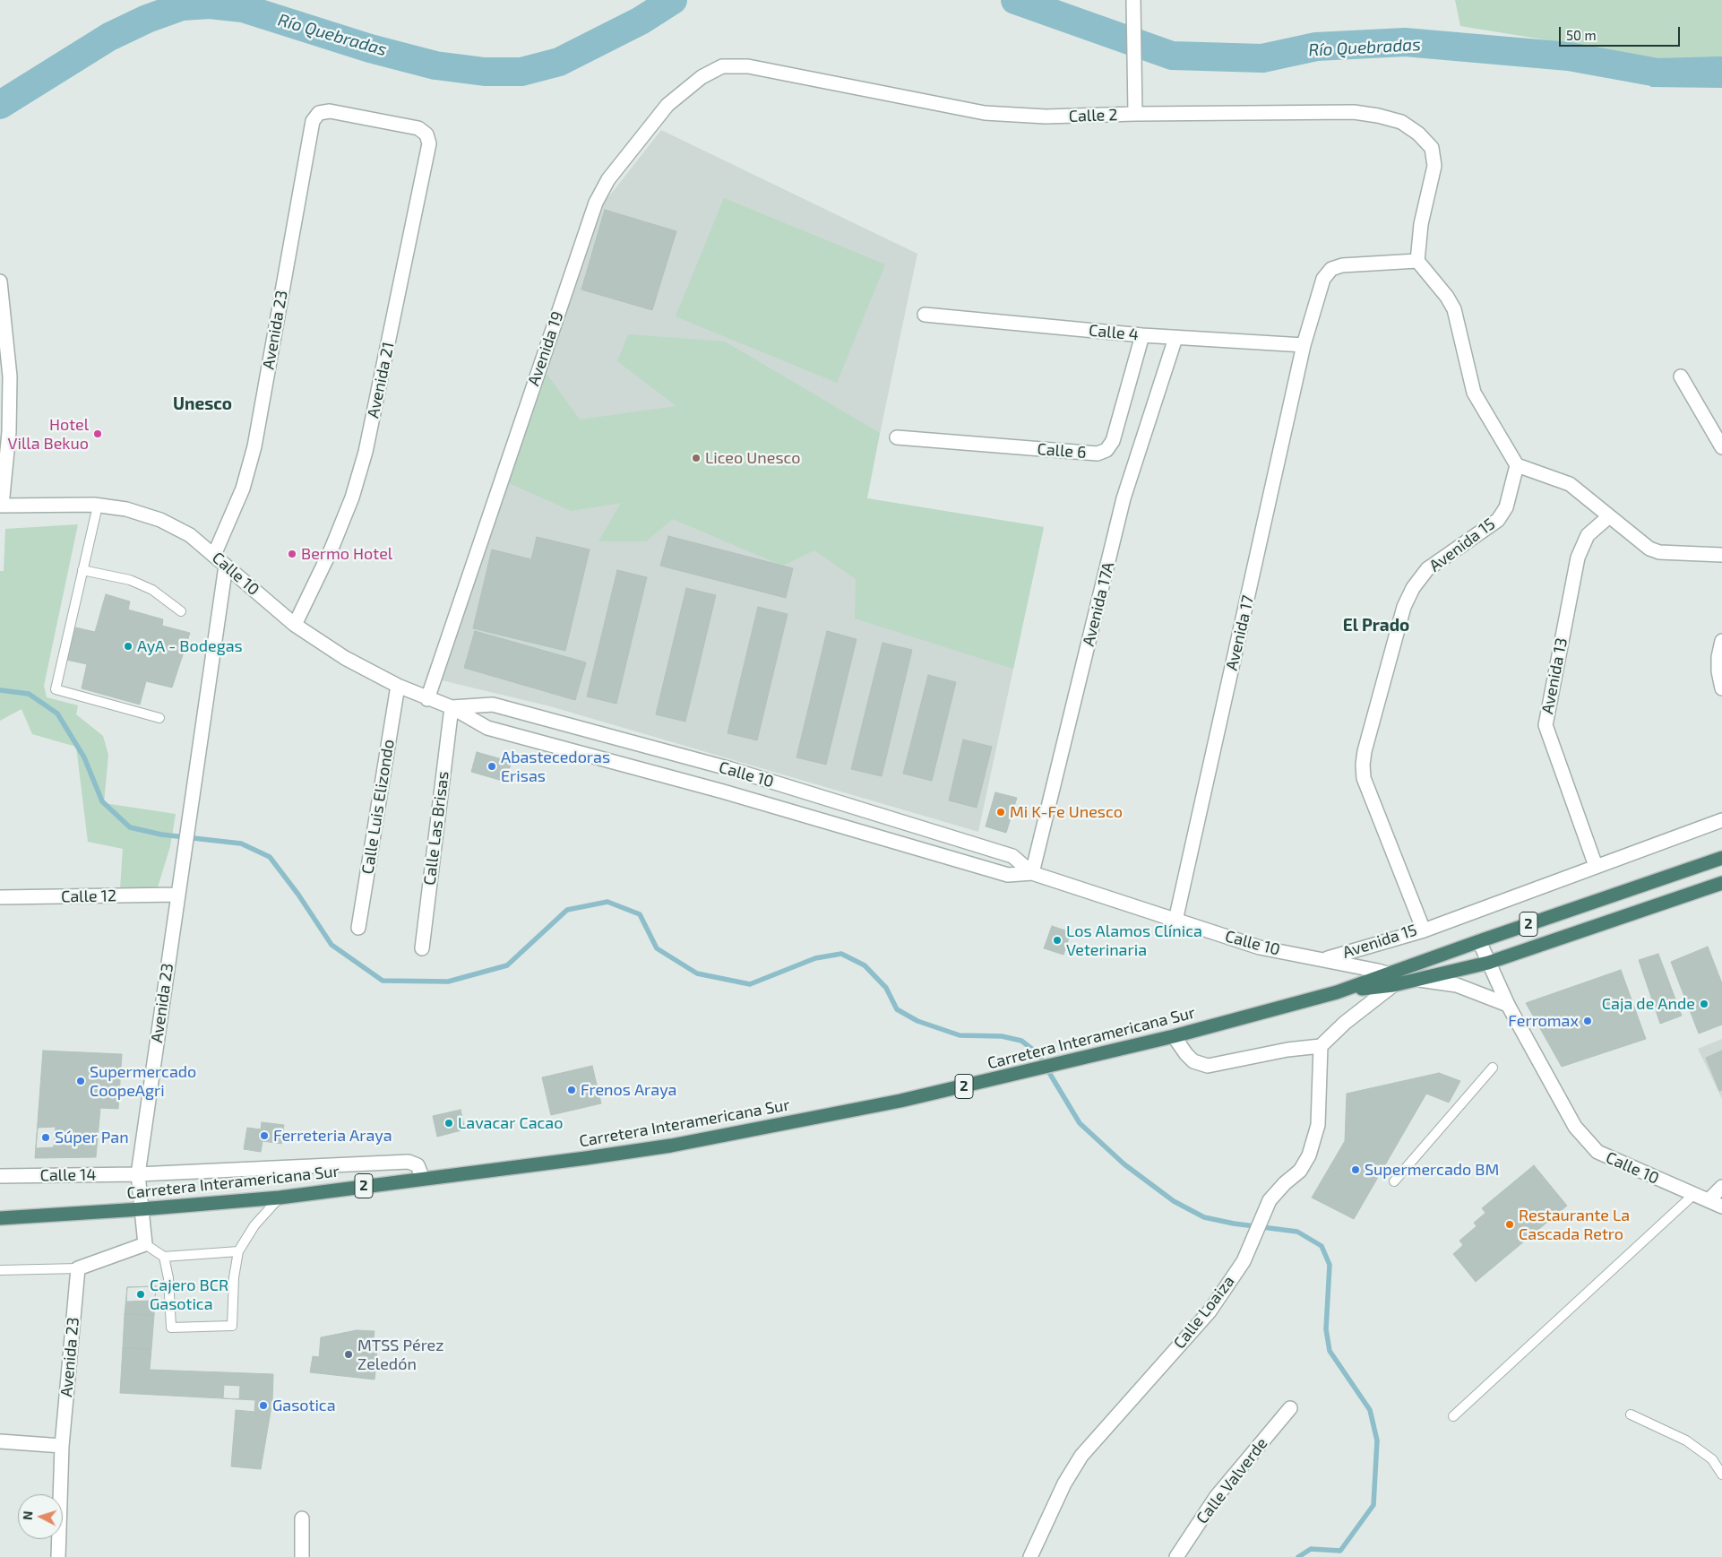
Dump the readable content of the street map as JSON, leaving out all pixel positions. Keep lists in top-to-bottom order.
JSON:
{
  "streets": {
    "highway": ["2", "Carretera Interamericana Sur"],
    "street": [
      "Calle 2",
      "Avenida 23",
      "Calle 4",
      "Avenida 19",
      "Avenida 21",
      "Calle 6",
      "Avenida 15",
      "Calle 10",
      "Avenida 17A",
      "Avenida 17",
      "Avenida 13",
      "Calle Luis Elizondo",
      "Calle Las Brisas",
      "Calle 12",
      "Calle 14",
      "Calle Loaiza",
      "Calle Valverde"
    ]
  },
  "crossings": [
    ["Calle 2", "Avenida 19"],
    ["Calle 2", "Avenida 17"],
    ["Avenida 23", "Avenida 21"],
    ["Avenida 23", "Calle 10"],
    ["Avenida 23", "Calle 12"],
    ["Avenida 23", "Carretera Interamericana Sur"],
    ["Avenida 23", "Calle 14"],
    ["Calle 4", "Calle 6"],
    ["Calle 4", "Avenida 17A"],
    ["Calle 4", "Avenida 17"],
    ["Avenida 19", "Calle 10"],
    ["Avenida 21", "Calle 10"],
    ["Avenida 15", "Calle 10"],
    ["Calle 10", "Avenida 17A"],
    ["Calle 10", "Avenida 17"],
    ["Calle 10", "Calle Luis Elizondo"],
    ["Calle 10", "Calle Las Brisas"],
    ["Calle 10", "Carretera Interamericana Sur"],
    ["Carretera Interamericana Sur", "Calle 14"]
  ],
  "districts": ["Unesco", "El Prado"],
  "water": ["Río Quebradas"],
  "places": [
    "Hotel Villa Bekuo",
    "Liceo Unesco",
    "Bermo Hotel",
    "AyA - Bodegas",
    "Abastecedoras Erisas",
    "Mi K-Fe Unesco",
    "Los Alamos Clínica Veterinaria",
    "Caja de Ande",
    "Ferromax",
    "Supermercado CoopeAgri",
    "Frenos Araya",
    "Lavacar Cacao",
    "Ferreteria Araya",
    "Súper Pan",
    "Supermercado BM",
    "Restaurante La Cascada Retro",
    "Cajero BCR Gasotica",
    "MTSS Pérez Zeledón",
    "Gasotica"
  ],
  "scale_bar": "50 m",
  "north": "left"
}
